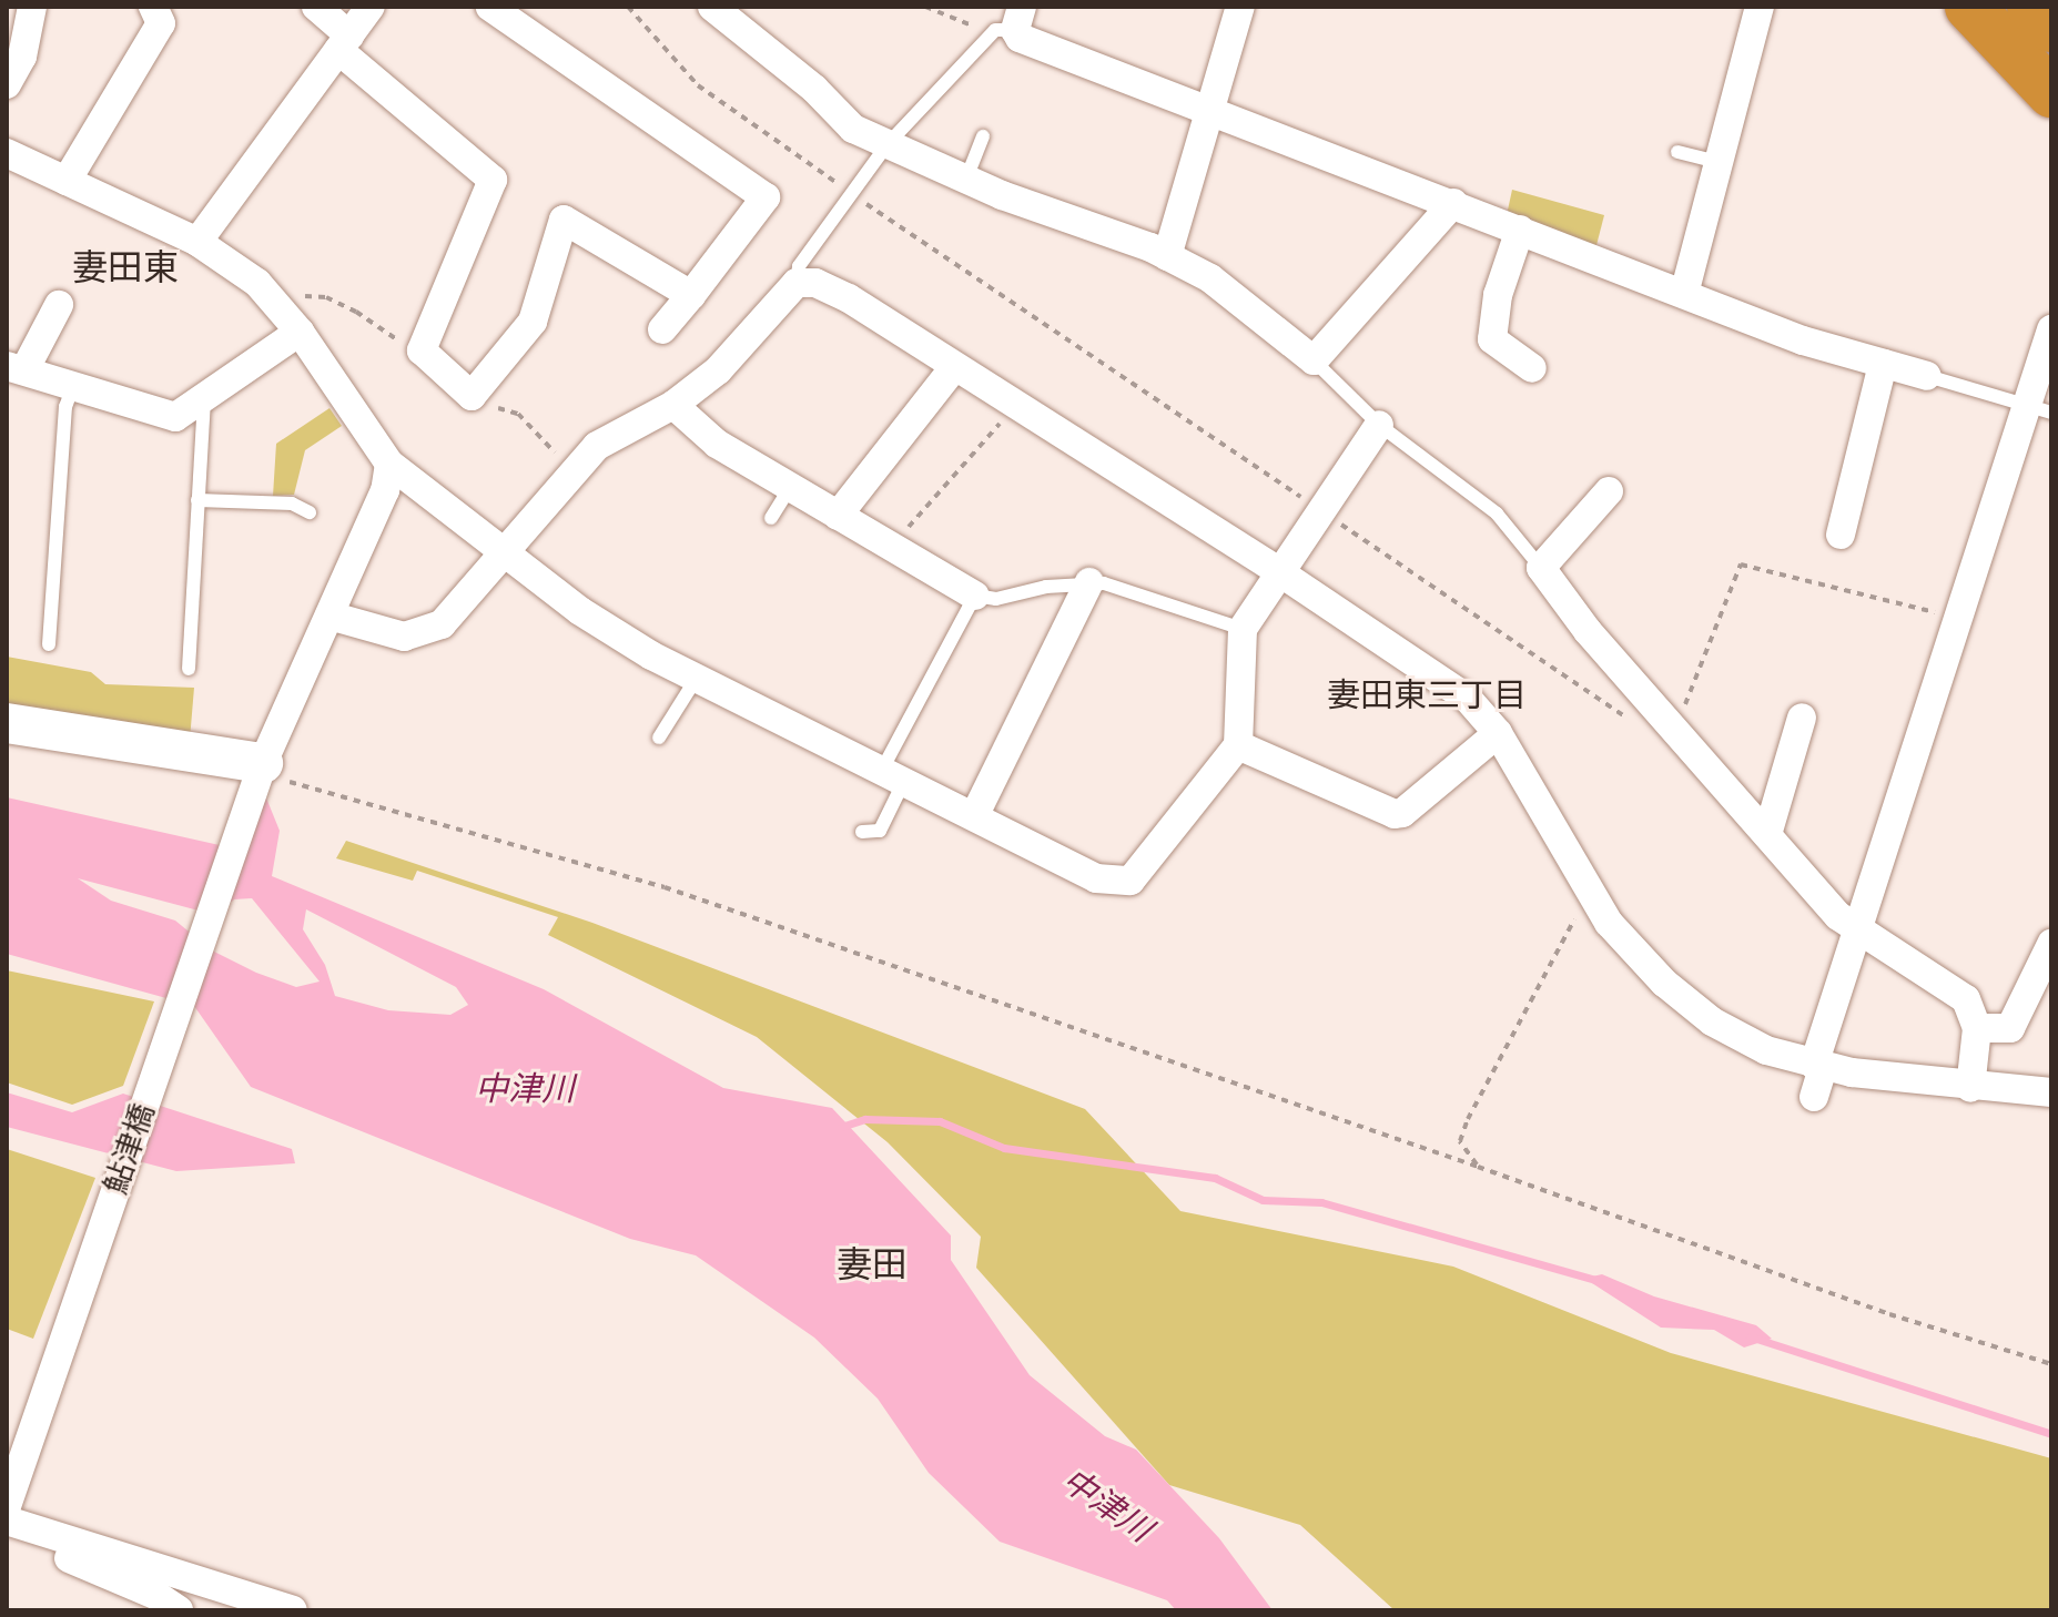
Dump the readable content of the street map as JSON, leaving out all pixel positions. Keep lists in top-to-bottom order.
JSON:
{
  "streets": {
    "street": ["鮎津橋"]
  },
  "districts": ["妻田東", "妻田東三丁目", "妻田"],
  "water": ["中津川"]
}
